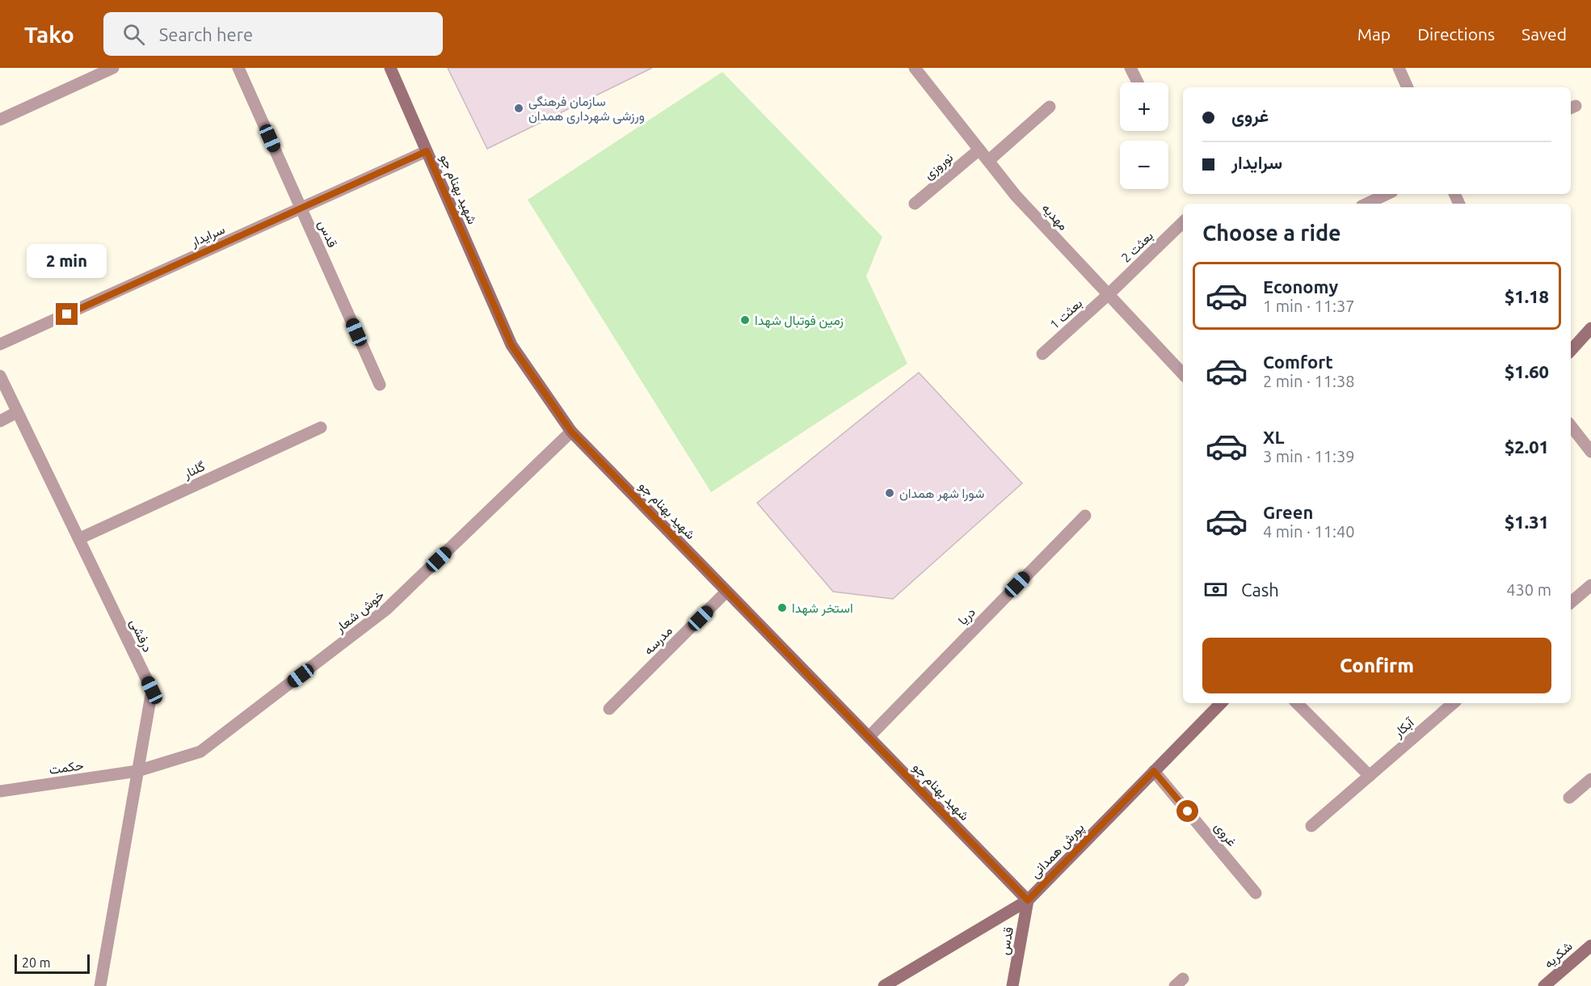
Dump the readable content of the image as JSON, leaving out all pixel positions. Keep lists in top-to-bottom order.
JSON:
{
  "streets": {
    "street": [
      "نوروزی",
      "شهید بهنام جو",
      "مهدیه",
      "قدس",
      "سرایدار",
      "بعثت 2",
      "بعثت 1",
      "گلنار",
      "خوش شعار",
      "دریا",
      "درفشی",
      "مدرسه",
      "آبکار",
      "حکمت",
      "غروی",
      "پورش همدانی",
      "شکریه"
    ]
  },
  "crossings": [
    ["نوروزی", "مهدیه"],
    ["شهید بهنام جو", "قدس"],
    ["شهید بهنام جو", "سرایدار"],
    ["شهید بهنام جو", "خوش شعار"],
    ["شهید بهنام جو", "دریا"],
    ["شهید بهنام جو", "مدرسه"],
    ["شهید بهنام جو", "پورش همدانی"],
    ["مهدیه", "بعثت 2"],
    ["مهدیه", "بعثت 1"],
    ["قدس", "سرایدار"],
    ["قدس", "پورش همدانی"],
    ["بعثت 2", "بعثت 1"],
    ["گلنار", "درفشی"],
    ["خوش شعار", "درفشی"],
    ["خوش شعار", "حکمت"],
    ["درفشی", "حکمت"],
    ["غروی", "پورش همدانی"]
  ],
  "places": [
    "سازمان فرهنگی ورزشی شهرداری همدان",
    "زمین فوتبال شهدا",
    "شورا شهر همدان",
    "استخر شهدا"
  ],
  "scale_bar": "20 m",
  "page": {
    "header": "Tako",
    "search": "Search here",
    "nav": ["Map", "Directions", "Saved"],
    "map_buttons": ["+", "−"],
    "banner": ["غروی", "سرایدار"],
    "heading": "Choose a ride",
    "bubble": "2 min",
    "list": [
      {
        "name": "Economy",
        "note": "1 min · 11:37",
        "value": "$1.18"
      },
      {
        "name": "Comfort",
        "note": "2 min · 11:38",
        "value": "$1.60"
      },
      {
        "name": "XL",
        "note": "3 min · 11:39",
        "value": "$2.01"
      },
      {
        "name": "Green",
        "note": "4 min · 11:40",
        "value": "$1.31"
      }
    ],
    "pay": ["Cash", "430 m"],
    "buttons": "Confirm",
    "scale": "20 m"
  }
}
